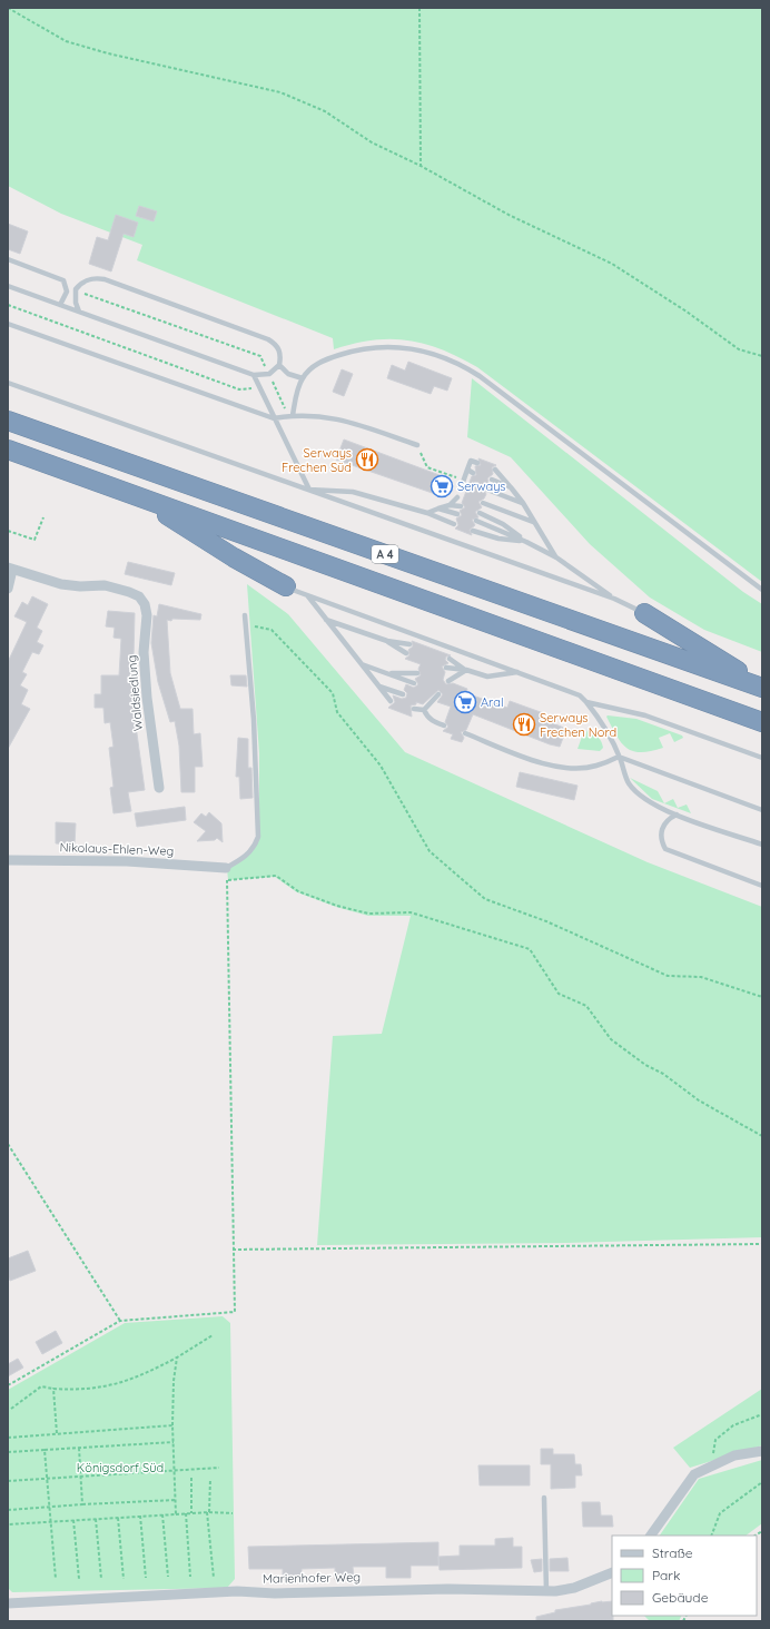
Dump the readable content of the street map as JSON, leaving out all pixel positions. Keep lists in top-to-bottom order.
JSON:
{
  "streets": {
    "highway": ["A 4"],
    "street": ["Waldsiedlung", "Nikolaus-Ehlen-Weg", "Marienhofer Weg"]
  },
  "parks": ["Königsdorf Süd"],
  "places": {
    "restaurant": ["Serways Frechen Süd", "Serways Frechen Nord"],
    "supermarket": ["Serways", "Aral"]
  },
  "legend": ["Straße", "Park", "Gebäude"]
}
